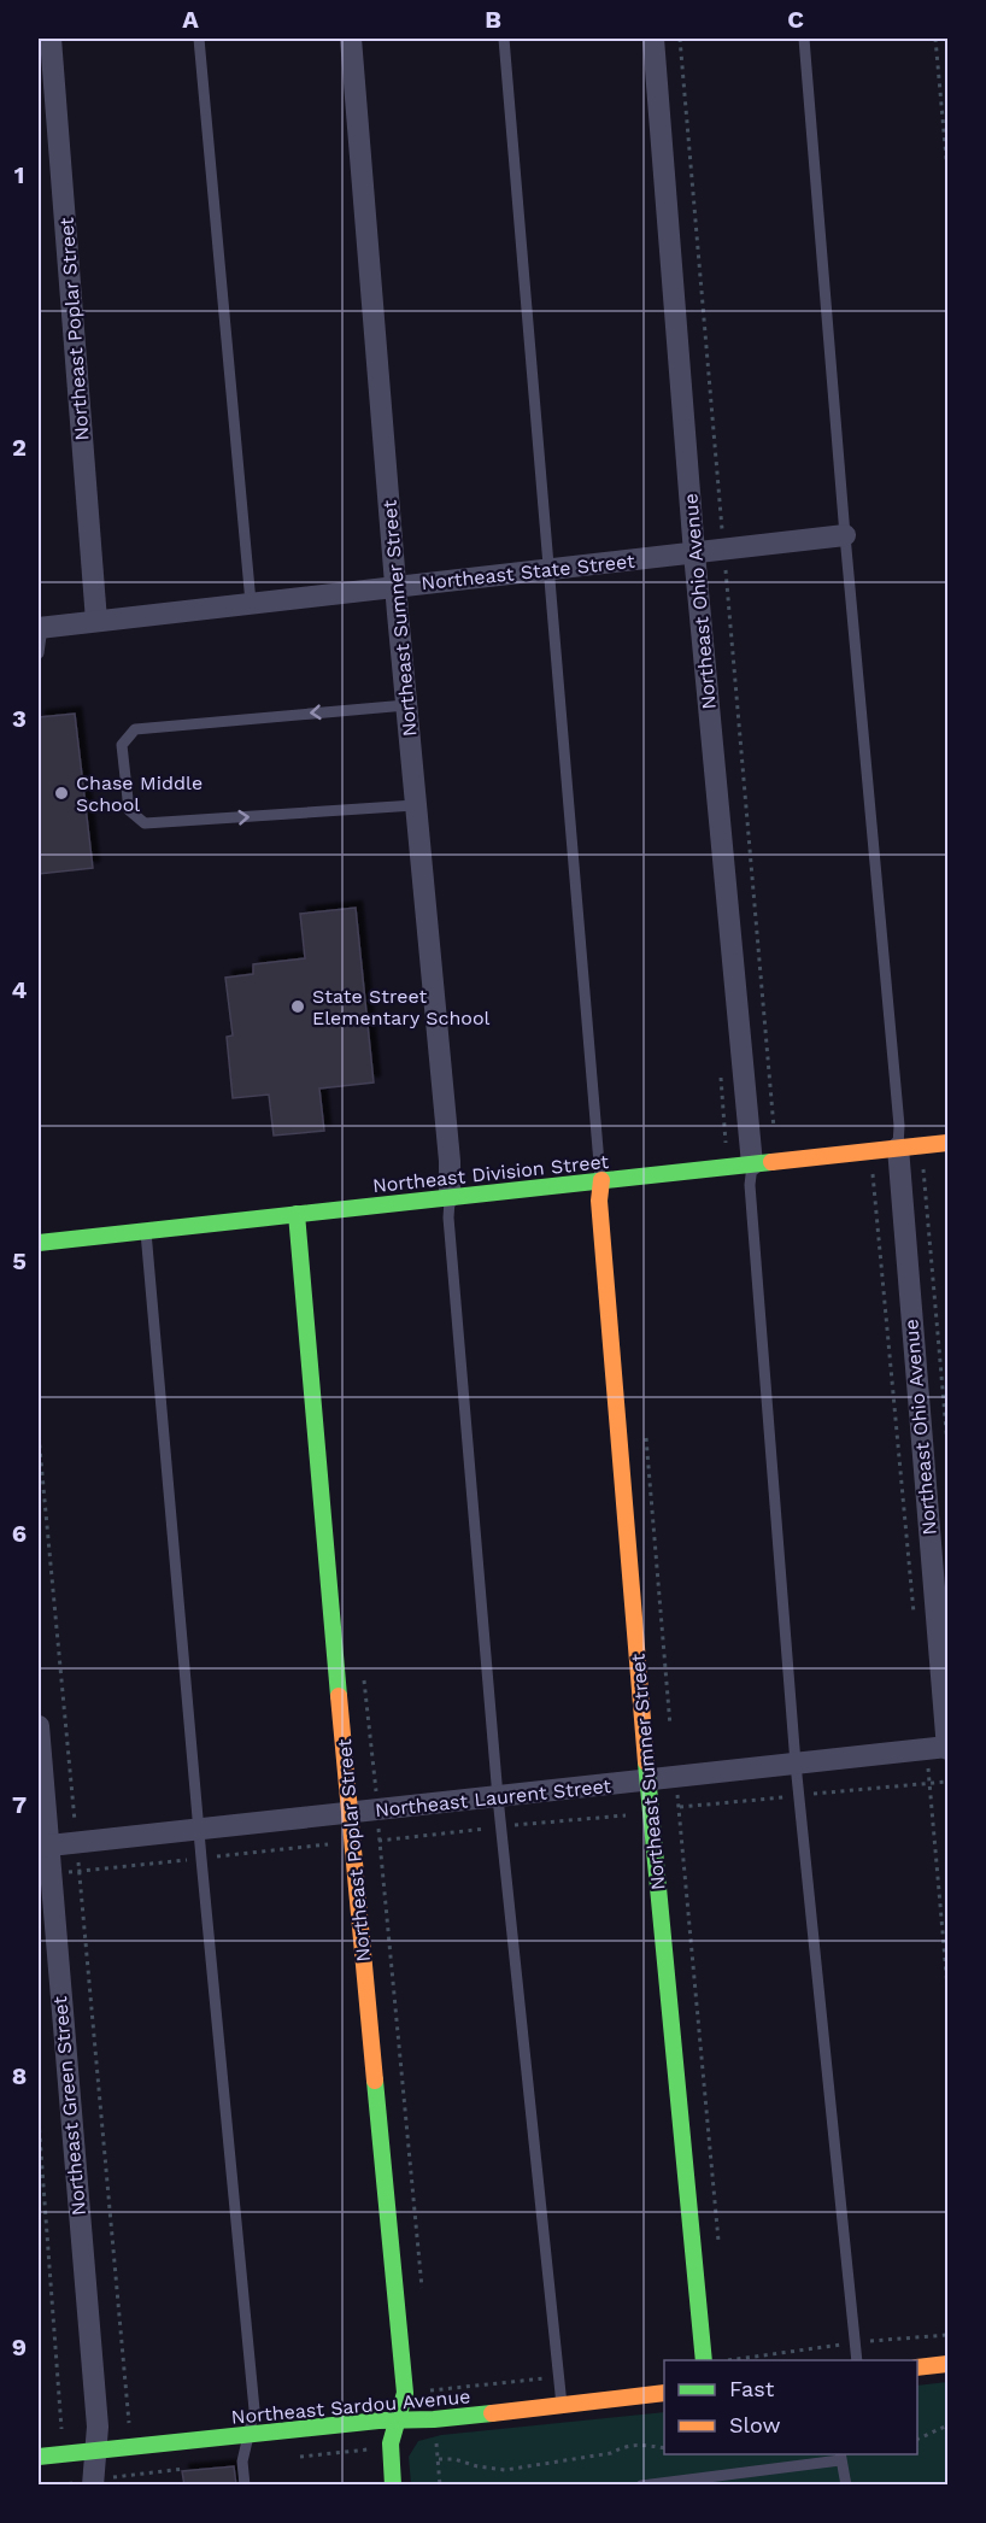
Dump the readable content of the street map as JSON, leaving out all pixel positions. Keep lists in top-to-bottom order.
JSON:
{
  "streets": {
    "street": [
      "Northeast Poplar Street",
      "Northeast State Street",
      "Northeast Ohio Avenue",
      "Northeast Sumner Street",
      "Northeast Division Street",
      "Northeast Laurent Street",
      "Northeast Green Street",
      "Northeast Sardou Avenue"
    ]
  },
  "crossings": [
    ["Northeast Poplar Street", "Northeast State Street"],
    ["Northeast Poplar Street", "Northeast Division Street"],
    ["Northeast Poplar Street", "Northeast Laurent Street"],
    ["Northeast Poplar Street", "Northeast Sardou Avenue"],
    ["Northeast State Street", "Northeast Ohio Avenue"],
    ["Northeast State Street", "Northeast Sumner Street"],
    ["Northeast Ohio Avenue", "Northeast Division Street"],
    ["Northeast Ohio Avenue", "Northeast Laurent Street"],
    ["Northeast Sumner Street", "Northeast Division Street"],
    ["Northeast Sumner Street", "Northeast Laurent Street"],
    ["Northeast Laurent Street", "Northeast Green Street"],
    ["Northeast Green Street", "Northeast Sardou Avenue"]
  ],
  "places": ["Chase Middle School", "State Street Elementary School"],
  "legend": ["Fast", "Slow"],
  "grid": {
    "columns": ["A", "B", "C"],
    "rows": [
      "1",
      "2",
      "3",
      "4",
      "5",
      "6",
      "7",
      "8",
      "9"
    ]
  }
}
